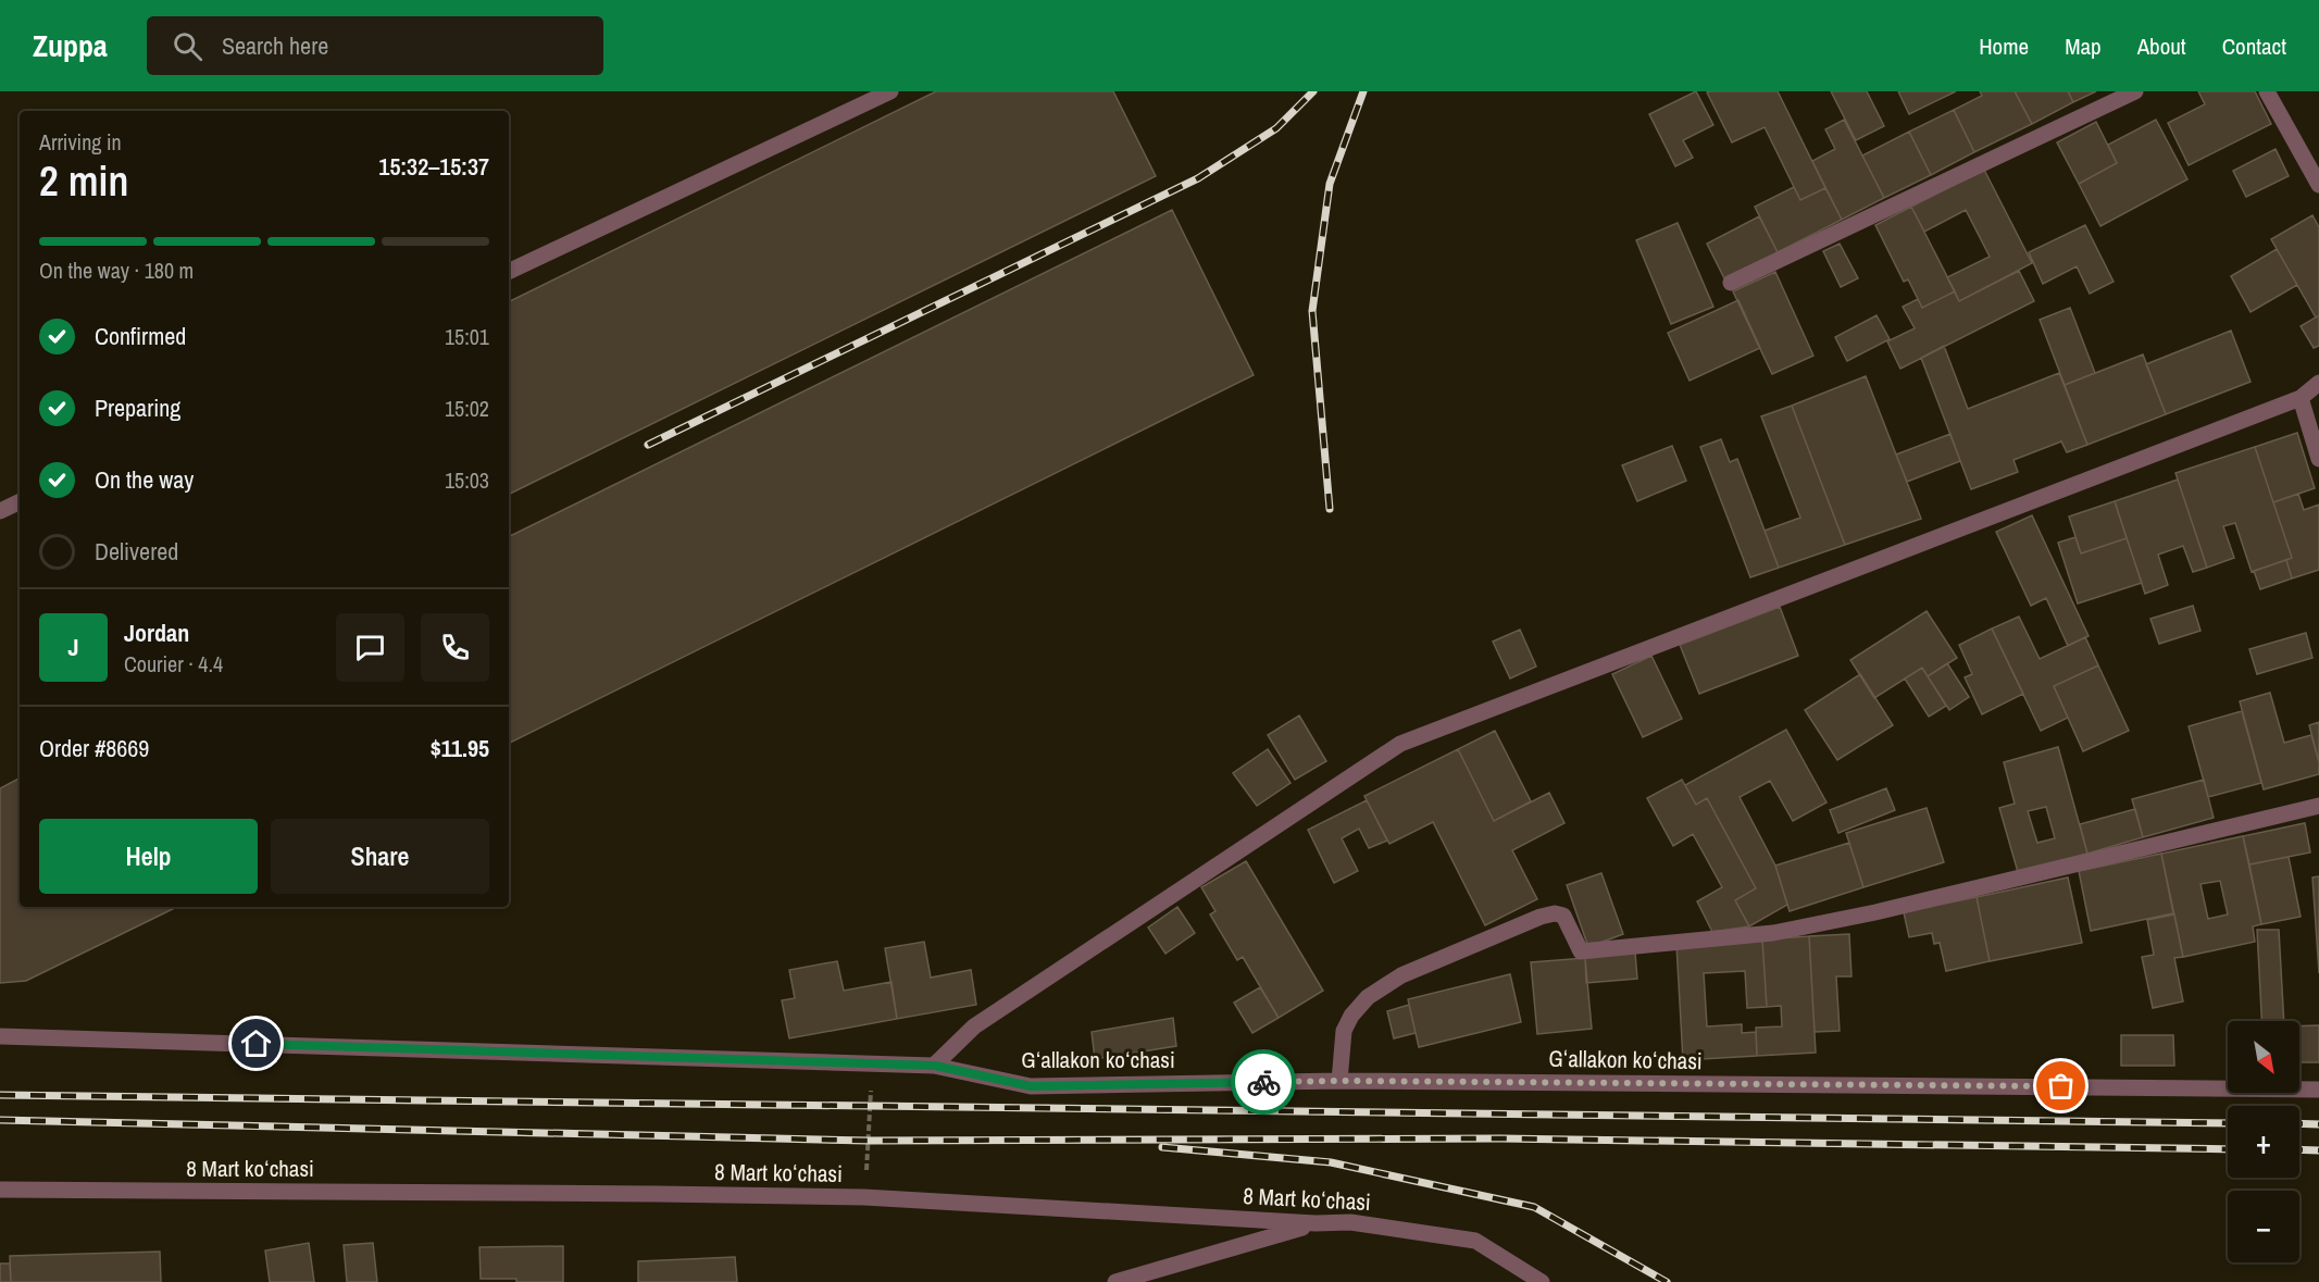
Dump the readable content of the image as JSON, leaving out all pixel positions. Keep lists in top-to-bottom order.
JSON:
{
  "streets": {
    "street": ["Gʻallakon koʻchasi", "8 Mart koʻchasi"]
  },
  "north": "bottom right",
  "page": {
    "header": "Zuppa",
    "search": "Search here",
    "nav": [
      "Home",
      "Map",
      "About",
      "Contact"
    ],
    "heading": ["2 min", "Arriving in", "15:32–15:37"],
    "panel": [
      "Jordan",
      "Courier · 4.4",
      "Order #8669",
      "$11.95"
    ],
    "bar": "On the way · 180 m",
    "list": [
      ["Confirmed", "15:01"],
      ["Preparing", "15:02"],
      ["On the way", "15:03"],
      "Delivered"
    ],
    "round": "J",
    "buttons": ["Help", "Share"],
    "map_buttons": ["+", "−"]
  }
}
